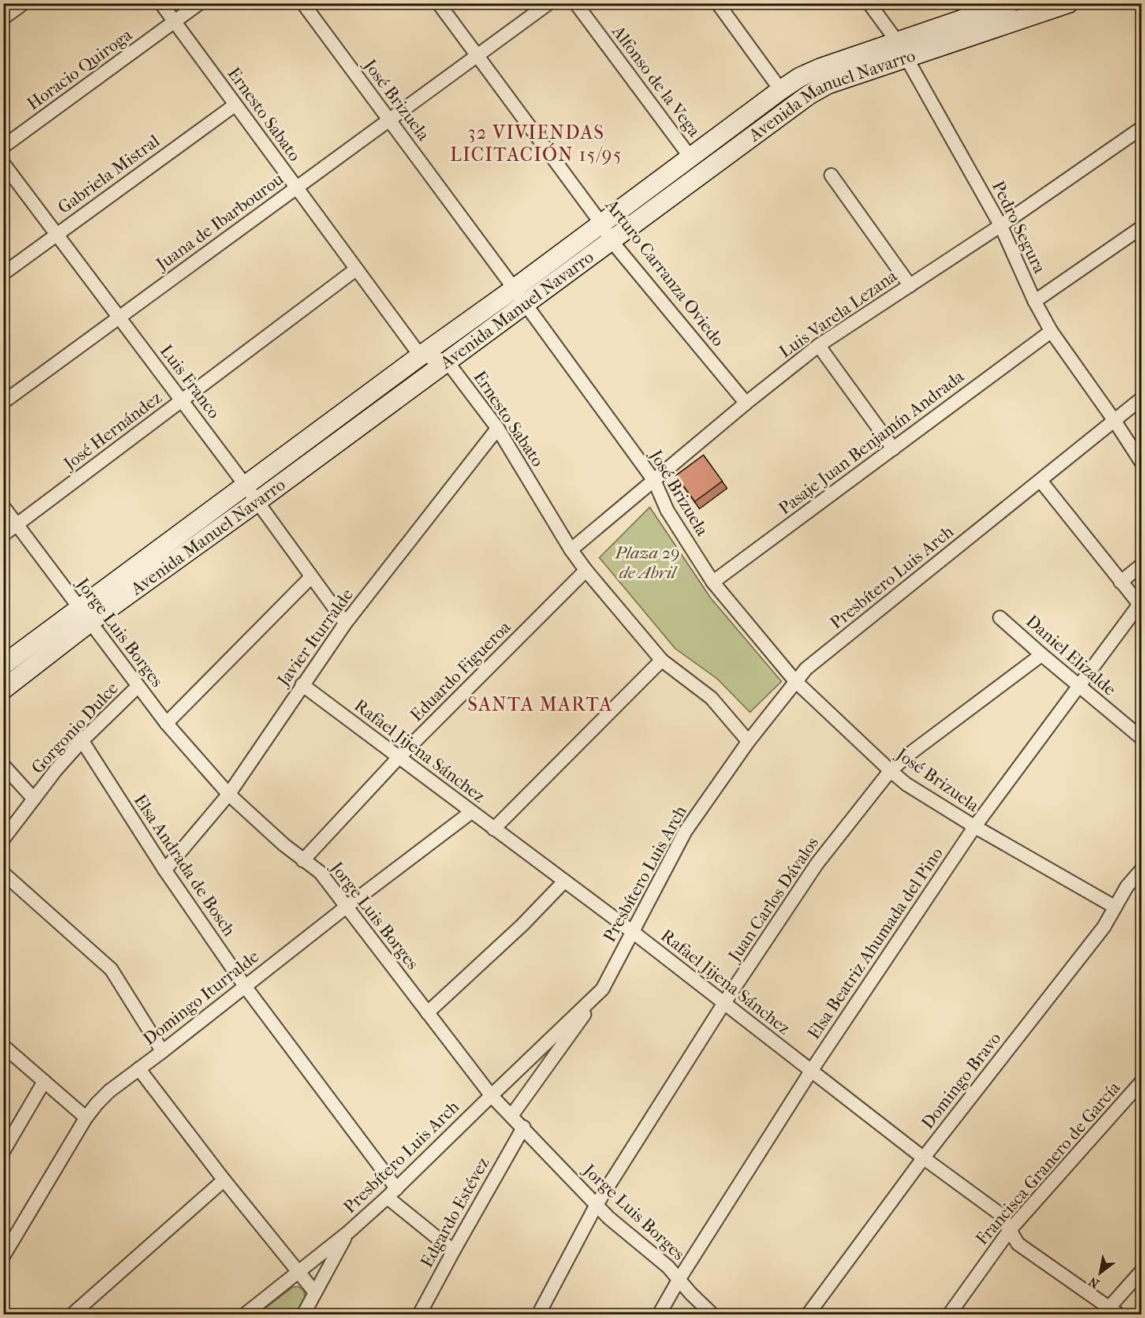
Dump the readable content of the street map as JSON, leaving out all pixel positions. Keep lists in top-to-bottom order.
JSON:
{
  "streets": {
    "main road": ["Avenida Manuel Navarro"],
    "street": [
      "Horacio Quiroga",
      "Alfonso de la Vega",
      "José Brizuela",
      "Ernesto Sabato",
      "Gabriela Mistral",
      "Juana de Ibarbourou",
      "Pedro Segura",
      "Arturo Carranza Oviedo",
      "Luis Varela Lezana",
      "Luis Franco",
      "José Hernández",
      "Pasaje Juan Benjamín Andrada",
      "Presbítero Luis Arch",
      "Jorge Luis Borges",
      "Javier Iturralde",
      "Daniel Elizalde",
      "Eduardo Figueroa",
      "Gorgonio Dulce",
      "Rafael Jijena Sánchez",
      "Elsa Andrada de Bosch",
      "Juan Carlos Dávalos",
      "Elsa Beatriz Ahumada del Pino",
      "Domingo Iturralde",
      "Domingo Bravo",
      "Francisca Granero de García",
      "Edgardo Estévez"
    ]
  },
  "crossings": [
    ["Horacio Quiroga", "Ernesto Sabato"],
    ["Alfonso de la Vega", "Avenida Manuel Navarro"],
    ["Avenida Manuel Navarro", "José Brizuela"],
    ["Avenida Manuel Navarro", "Ernesto Sabato"],
    ["Avenida Manuel Navarro", "Pedro Segura"],
    ["Avenida Manuel Navarro", "Arturo Carranza Oviedo"],
    ["Avenida Manuel Navarro", "Luis Franco"],
    ["Avenida Manuel Navarro", "Jorge Luis Borges"],
    ["José Brizuela", "Juana de Ibarbourou"],
    ["José Brizuela", "Luis Varela Lezana"],
    ["José Brizuela", "Pasaje Juan Benjamín Andrada"],
    ["José Brizuela", "Presbítero Luis Arch"],
    ["José Brizuela", "Juan Carlos Dávalos"],
    ["José Brizuela", "Elsa Beatriz Ahumada del Pino"],
    ["José Brizuela", "Domingo Bravo"],
    ["Ernesto Sabato", "Gabriela Mistral"],
    ["Ernesto Sabato", "Juana de Ibarbourou"],
    ["Ernesto Sabato", "Luis Varela Lezana"],
    ["Ernesto Sabato", "José Hernández"],
    ["Ernesto Sabato", "Presbítero Luis Arch"],
    ["Ernesto Sabato", "Javier Iturralde"],
    ["Ernesto Sabato", "Eduardo Figueroa"],
    ["Gabriela Mistral", "Luis Franco"],
    ["Juana de Ibarbourou", "Arturo Carranza Oviedo"],
    ["Juana de Ibarbourou", "Luis Franco"],
    ["Pedro Segura", "Luis Varela Lezana"],
    ["Pedro Segura", "Pasaje Juan Benjamín Andrada"],
    ["Pedro Segura", "Presbítero Luis Arch"],
    ["Arturo Carranza Oviedo", "Luis Varela Lezana"],
    ["Luis Franco", "José Hernández"],
    ["Luis Franco", "Javier Iturralde"],
    ["José Hernández", "Jorge Luis Borges"],
    ["Presbítero Luis Arch", "Jorge Luis Borges"],
    ["Presbítero Luis Arch", "Rafael Jijena Sánchez"],
    ["Presbítero Luis Arch", "Elsa Andrada de Bosch"],
    ["Jorge Luis Borges", "Javier Iturralde"],
    ["Jorge Luis Borges", "Eduardo Figueroa"],
    ["Jorge Luis Borges", "Gorgonio Dulce"],
    ["Jorge Luis Borges", "Juan Carlos Dávalos"],
    ["Jorge Luis Borges", "Elsa Beatriz Ahumada del Pino"],
    ["Jorge Luis Borges", "Domingo Iturralde"],
    ["Jorge Luis Borges", "Edgardo Estévez"],
    ["Javier Iturralde", "Rafael Jijena Sánchez"],
    ["Javier Iturralde", "Elsa Andrada de Bosch"],
    ["Daniel Elizalde", "Juan Carlos Dávalos"],
    ["Daniel Elizalde", "Elsa Beatriz Ahumada del Pino"],
    ["Eduardo Figueroa", "Rafael Jijena Sánchez"],
    ["Gorgonio Dulce", "Elsa Andrada de Bosch"],
    ["Rafael Jijena Sánchez", "Juan Carlos Dávalos"],
    ["Rafael Jijena Sánchez", "Elsa Beatriz Ahumada del Pino"],
    ["Rafael Jijena Sánchez", "Domingo Iturralde"],
    ["Rafael Jijena Sánchez", "Domingo Bravo"],
    ["Rafael Jijena Sánchez", "Francisca Granero de García"],
    ["Elsa Andrada de Bosch", "Domingo Iturralde"],
    ["Elsa Andrada de Bosch", "Edgardo Estévez"]
  ],
  "districts": ["32 VIVIENDAS LICITACIÓN 15/95", "SANTA MARTA"],
  "parks": ["Plaza 29 de Abril"],
  "north": "bottom left"
}
